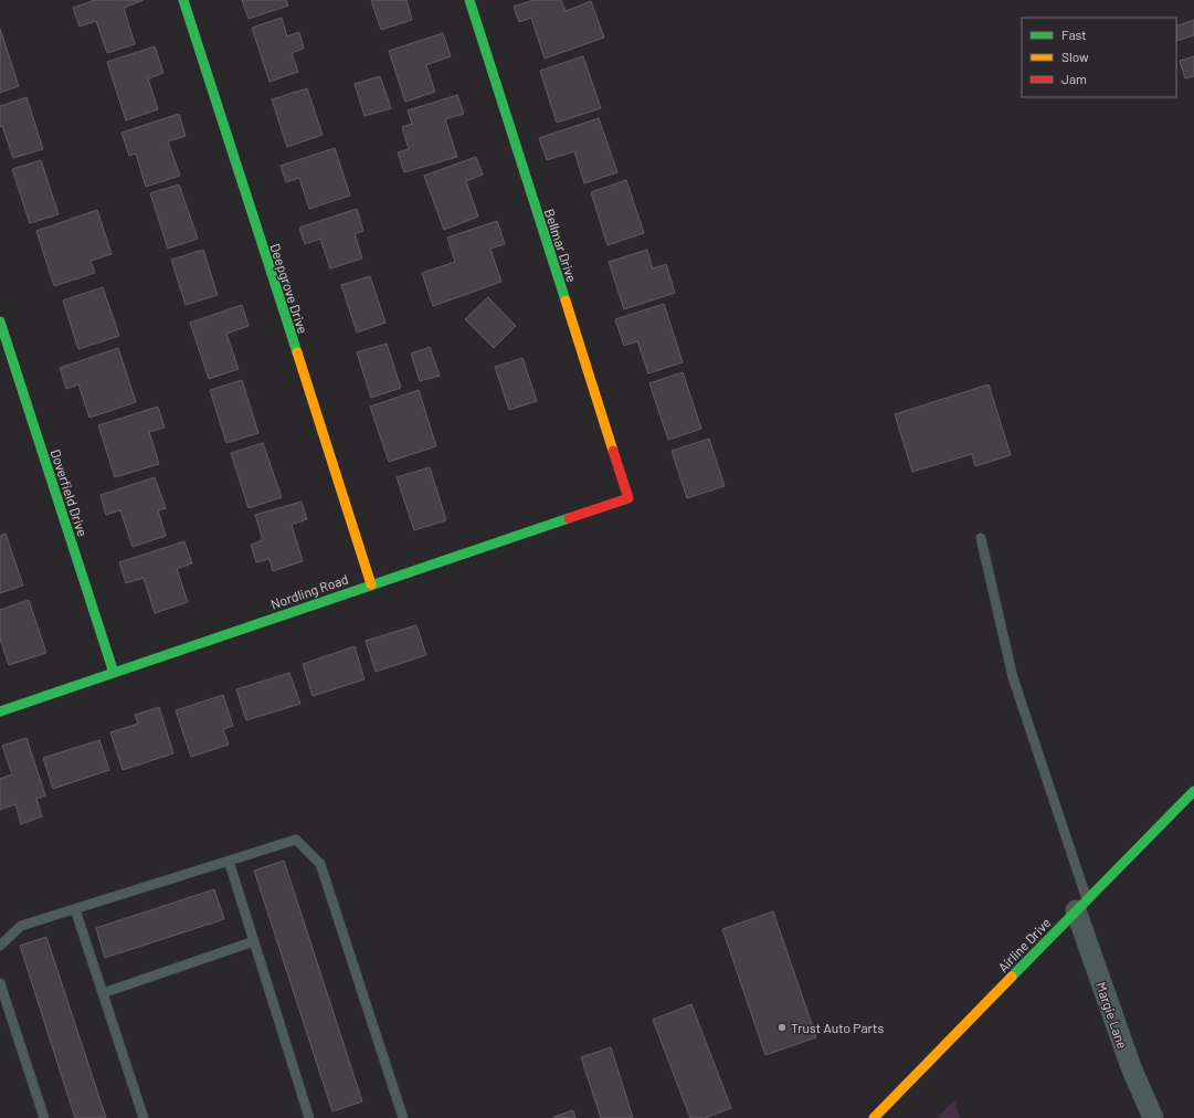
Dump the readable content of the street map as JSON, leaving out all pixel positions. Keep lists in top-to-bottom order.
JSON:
{
  "streets": {
    "street": [
      "Bellmar Drive",
      "Deepgrove Drive",
      "Doverfield Drive",
      "Nordling Road",
      "Airline Drive",
      "Margie Lane"
    ]
  },
  "crossings": [
    ["Bellmar Drive", "Nordling Road"],
    ["Deepgrove Drive", "Nordling Road"],
    ["Doverfield Drive", "Nordling Road"],
    ["Airline Drive", "Margie Lane"]
  ],
  "places": ["Trust Auto Parts"],
  "legend": ["Fast", "Slow", "Jam"]
}
